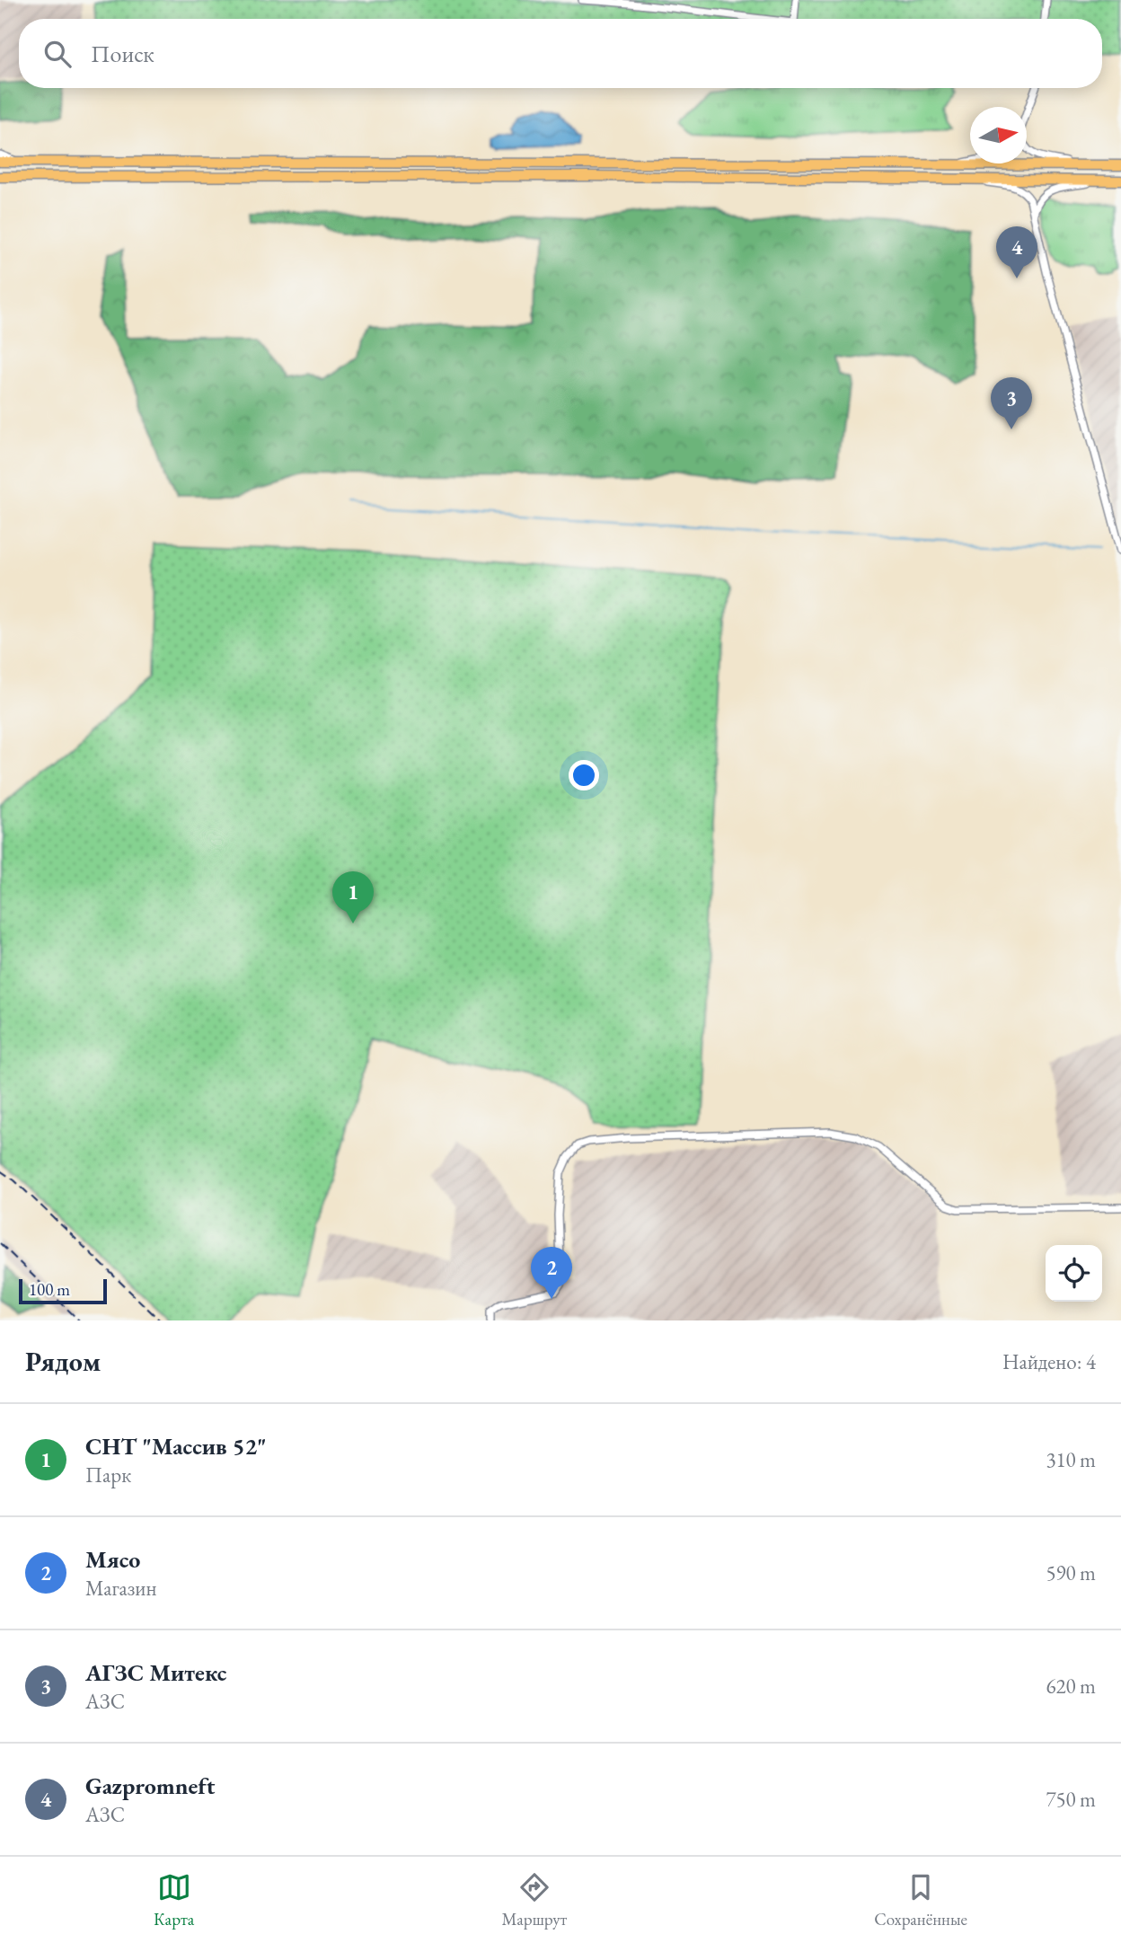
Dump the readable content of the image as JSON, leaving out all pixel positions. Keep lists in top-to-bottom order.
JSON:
{
  "scale_bar": "100 m",
  "north": "right",
  "page": {
    "search": "Поиск",
    "pins": [
      "4",
      "3",
      "1",
      "2"
    ],
    "scale": "100 m",
    "heading": ["Рядом", "Найдено: 4"],
    "list": [
      {
        "mark": "1",
        "name": "СНТ \"Массив 52\"",
        "note": "Парк",
        "value": "310 m"
      },
      {
        "mark": "2",
        "name": "Мясо",
        "note": "Магазин",
        "value": "590 m"
      },
      {
        "mark": "3",
        "name": "АГЗС Митекс",
        "note": "АЗС",
        "value": "620 m"
      },
      {
        "mark": "4",
        "name": "Gazpromneft",
        "note": "АЗС",
        "value": "750 m"
      }
    ],
    "nav": ["Карта", "Маршрут", "Сохранённые"]
  }
}
